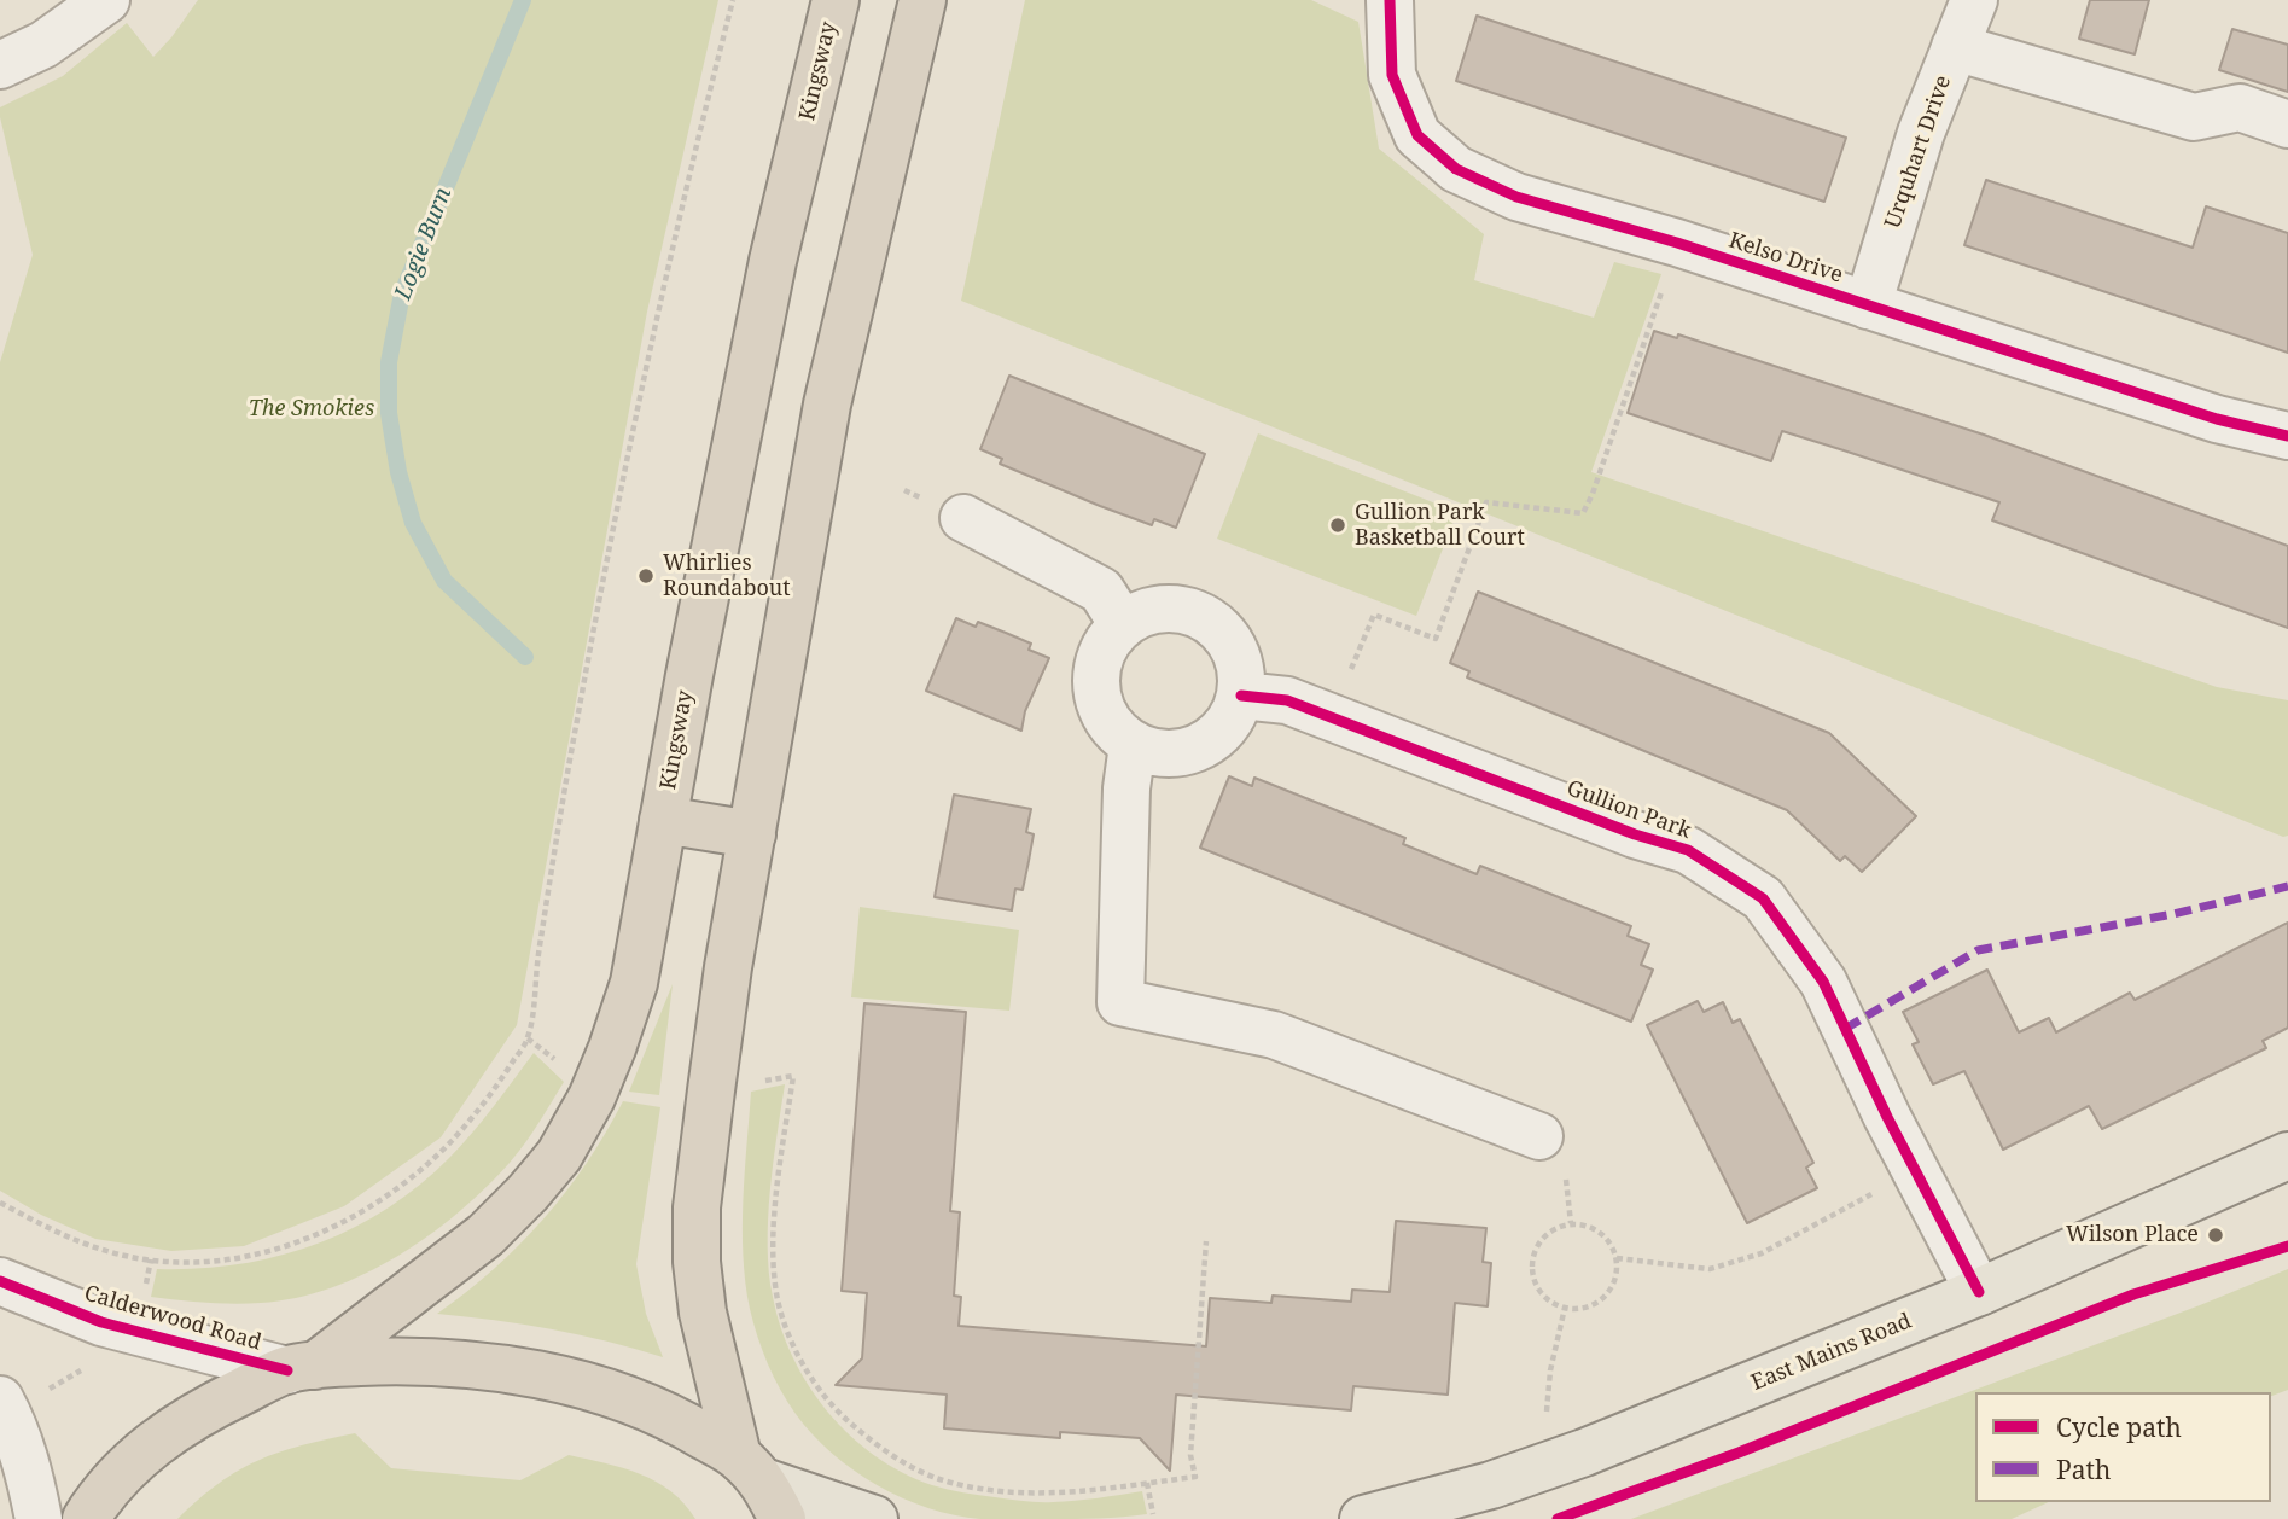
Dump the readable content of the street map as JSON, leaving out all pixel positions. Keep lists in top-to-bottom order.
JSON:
{
  "streets": {
    "highway": ["Kingsway"],
    "main road": ["East Mains Road"],
    "street": [
      "Urquhart Drive",
      "Kelso Drive",
      "Gullion Park",
      "Calderwood Road"
    ]
  },
  "crossings": [
    ["Kingsway", "Calderwood Road"],
    ["Urquhart Drive", "Kelso Drive"],
    ["Gullion Park", "East Mains Road"]
  ],
  "water": ["Logie Burn"],
  "parks": ["The Smokies"],
  "places": ["Gullion Park Basketball Court", "Whirlies Roundabout", "Wilson Place"],
  "legend": ["Cycle path", "Path"]
}
